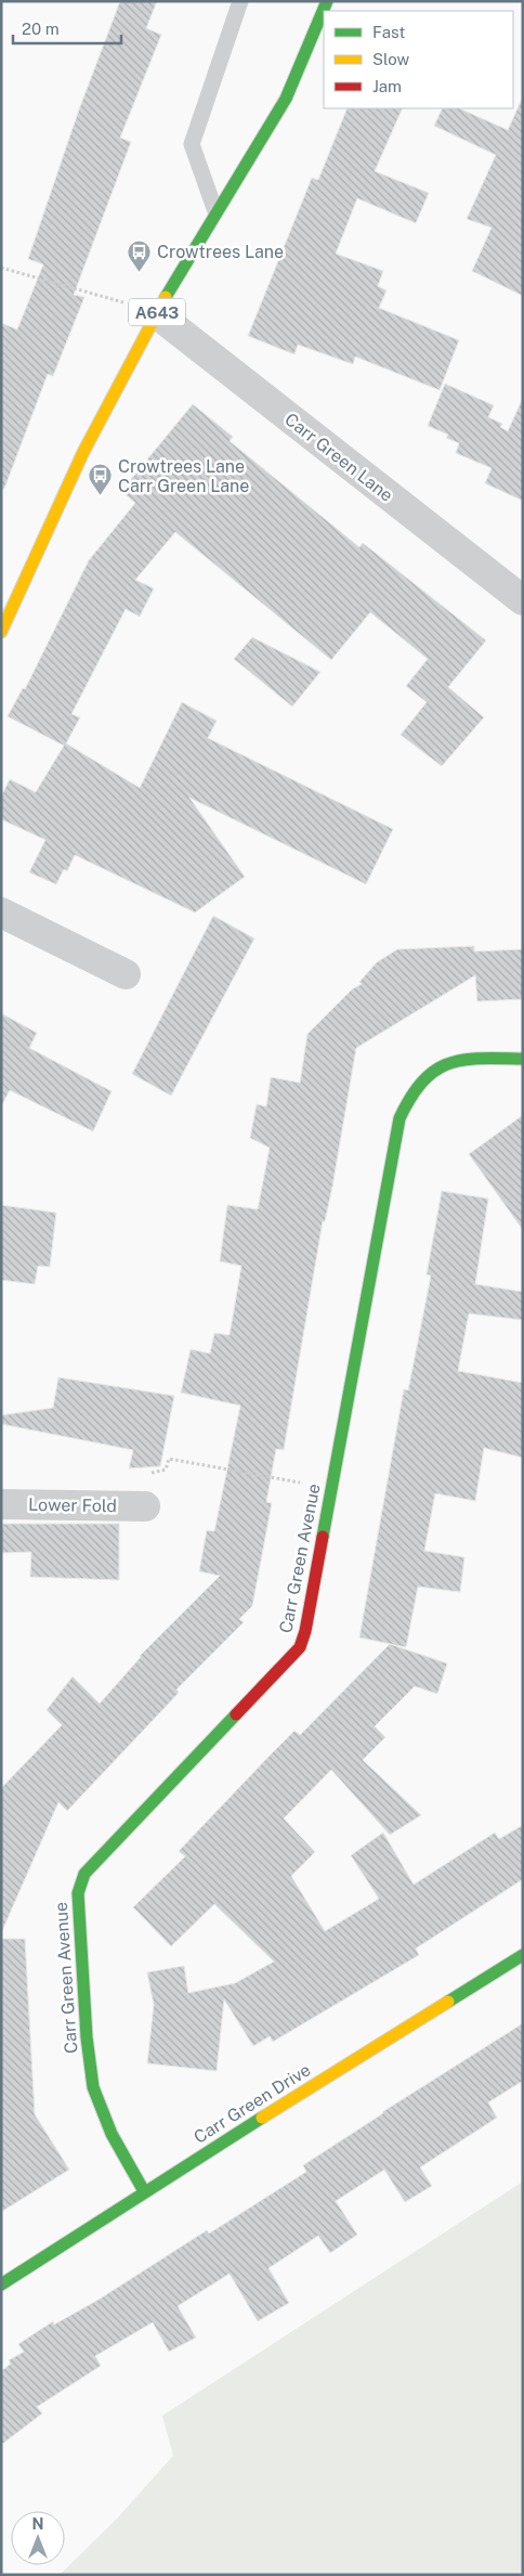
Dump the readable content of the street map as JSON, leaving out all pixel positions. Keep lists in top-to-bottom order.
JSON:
{
  "streets": {
    "street": [
      "A643",
      "Carr Green Lane",
      "Lower Fold",
      "Carr Green Avenue",
      "Carr Green Drive"
    ]
  },
  "crossings": [
    ["A643", "Carr Green Lane"],
    ["Carr Green Avenue", "Carr Green Drive"]
  ],
  "places": {
    "bus stop": ["Crowtrees Lane", "Crowtrees Lane Carr Green Lane"]
  },
  "legend": ["Fast", "Slow", "Jam"],
  "scale_bar": "20 m",
  "north": "top"
}
